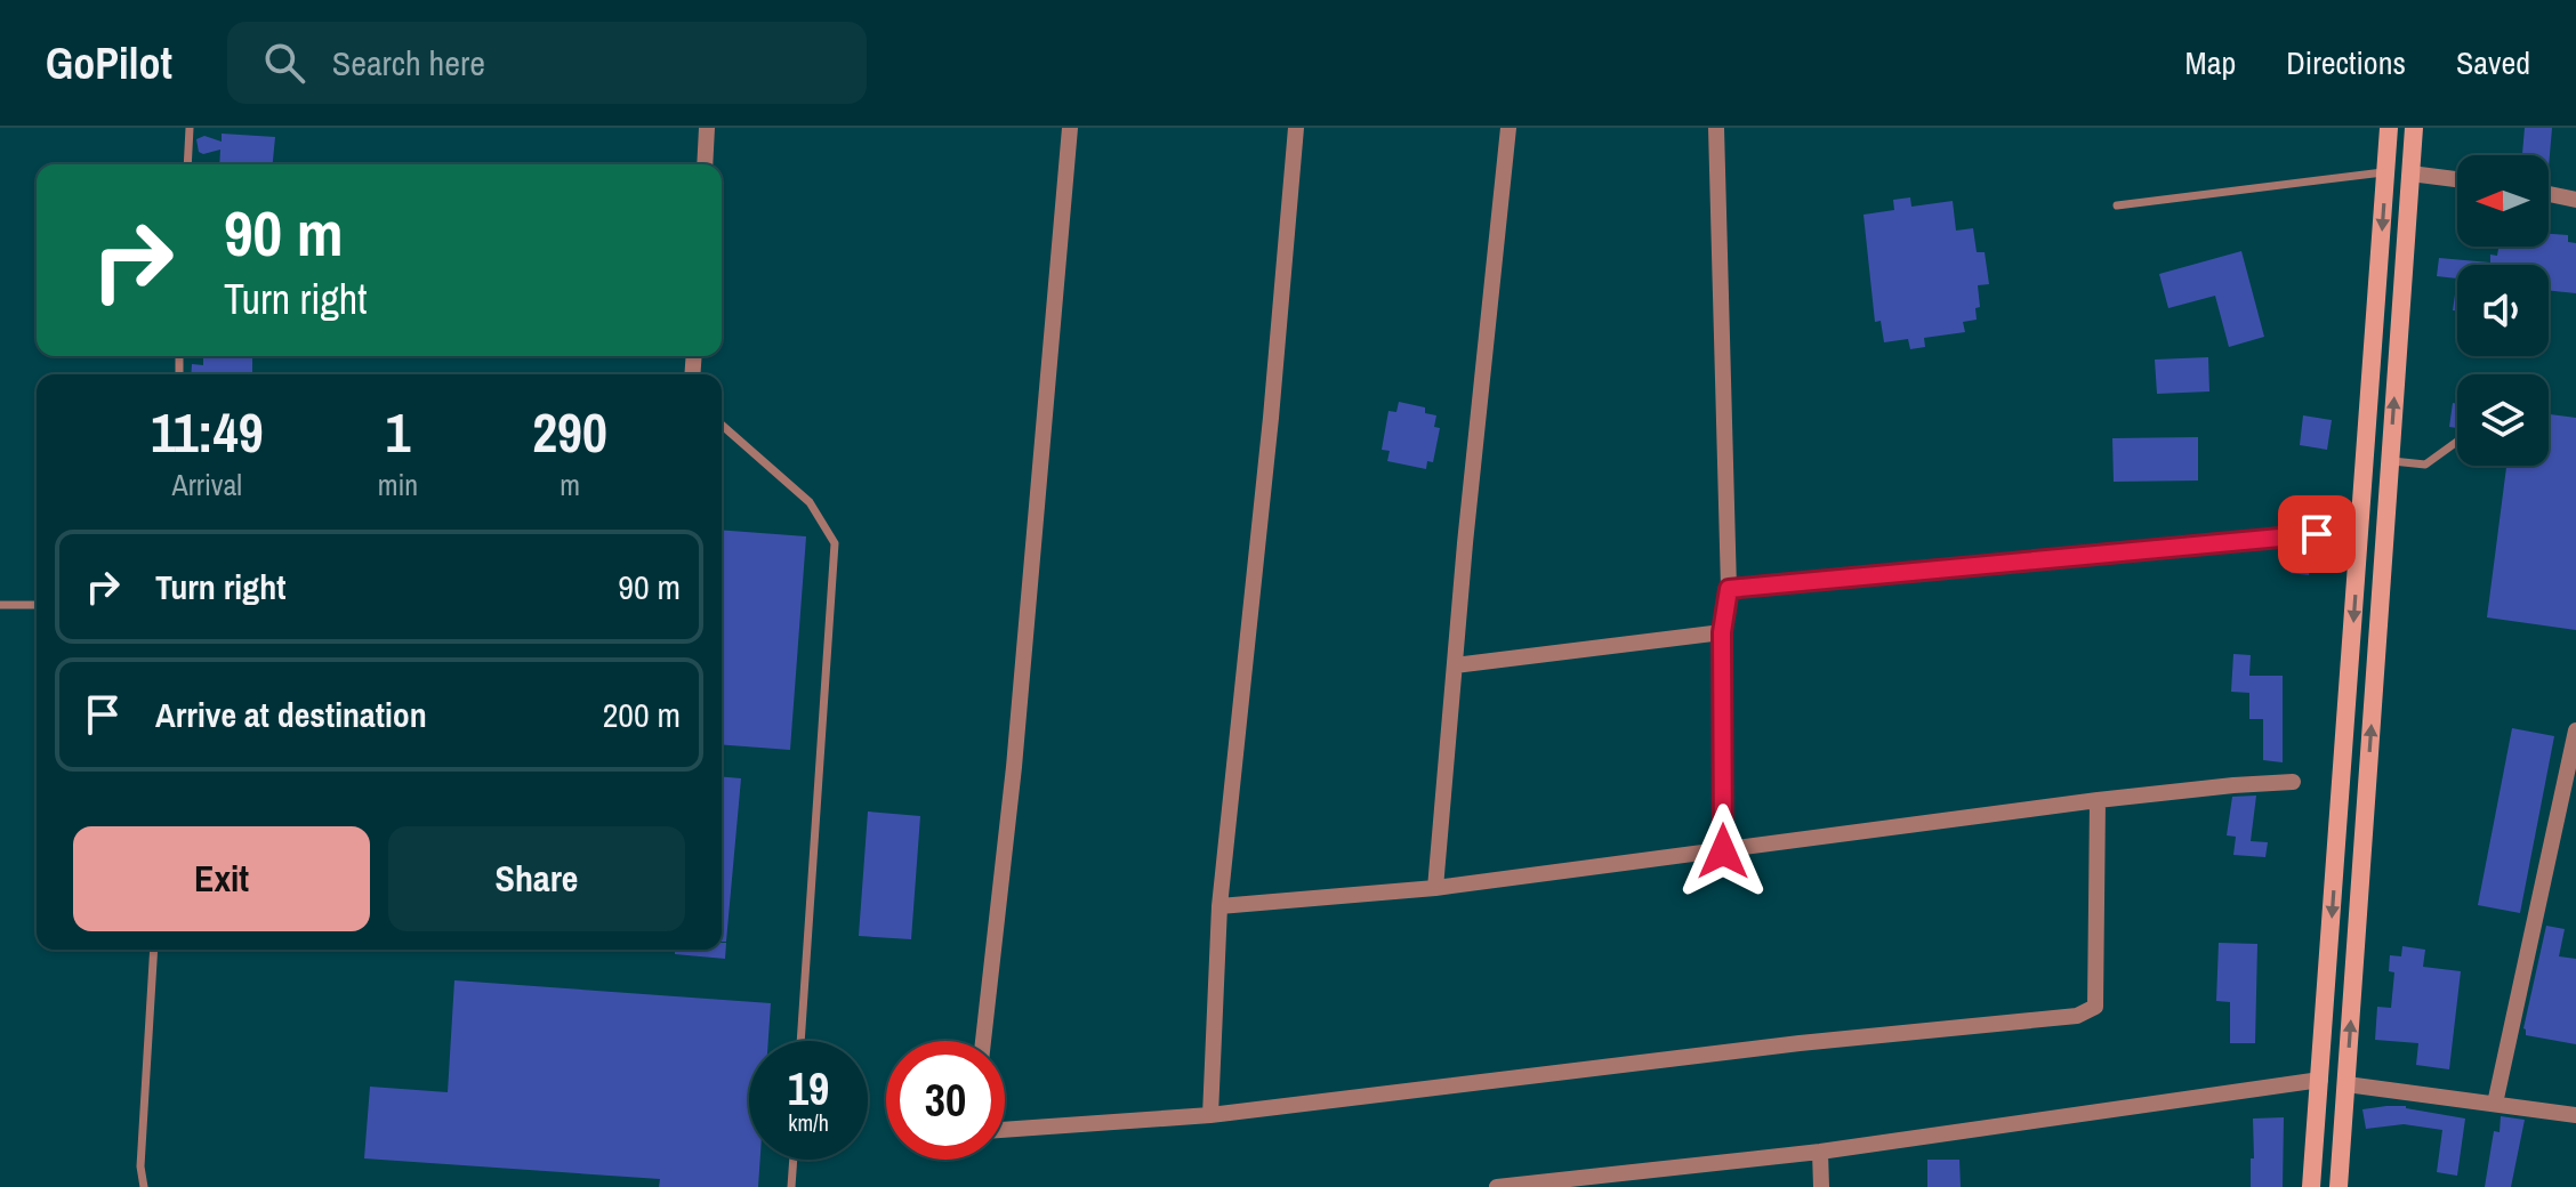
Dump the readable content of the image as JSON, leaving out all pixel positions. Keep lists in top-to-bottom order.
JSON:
{
  "north": "left",
  "page": {
    "header": "GoPilot",
    "search": "Search here",
    "nav": ["Map", "Directions", "Saved"],
    "turn": ["90 m", "Turn right"],
    "eta": [
      "11:49",
      "Arrival",
      "1",
      "min",
      "290",
      "m"
    ],
    "list": [
      {
        "name": "Turn right",
        "value": "90 m"
      },
      {
        "name": "Arrive at destination",
        "value": "200 m"
      }
    ],
    "buttons": ["Exit", "Share"],
    "speed": "19 km/h",
    "limit": "30"
  }
}
